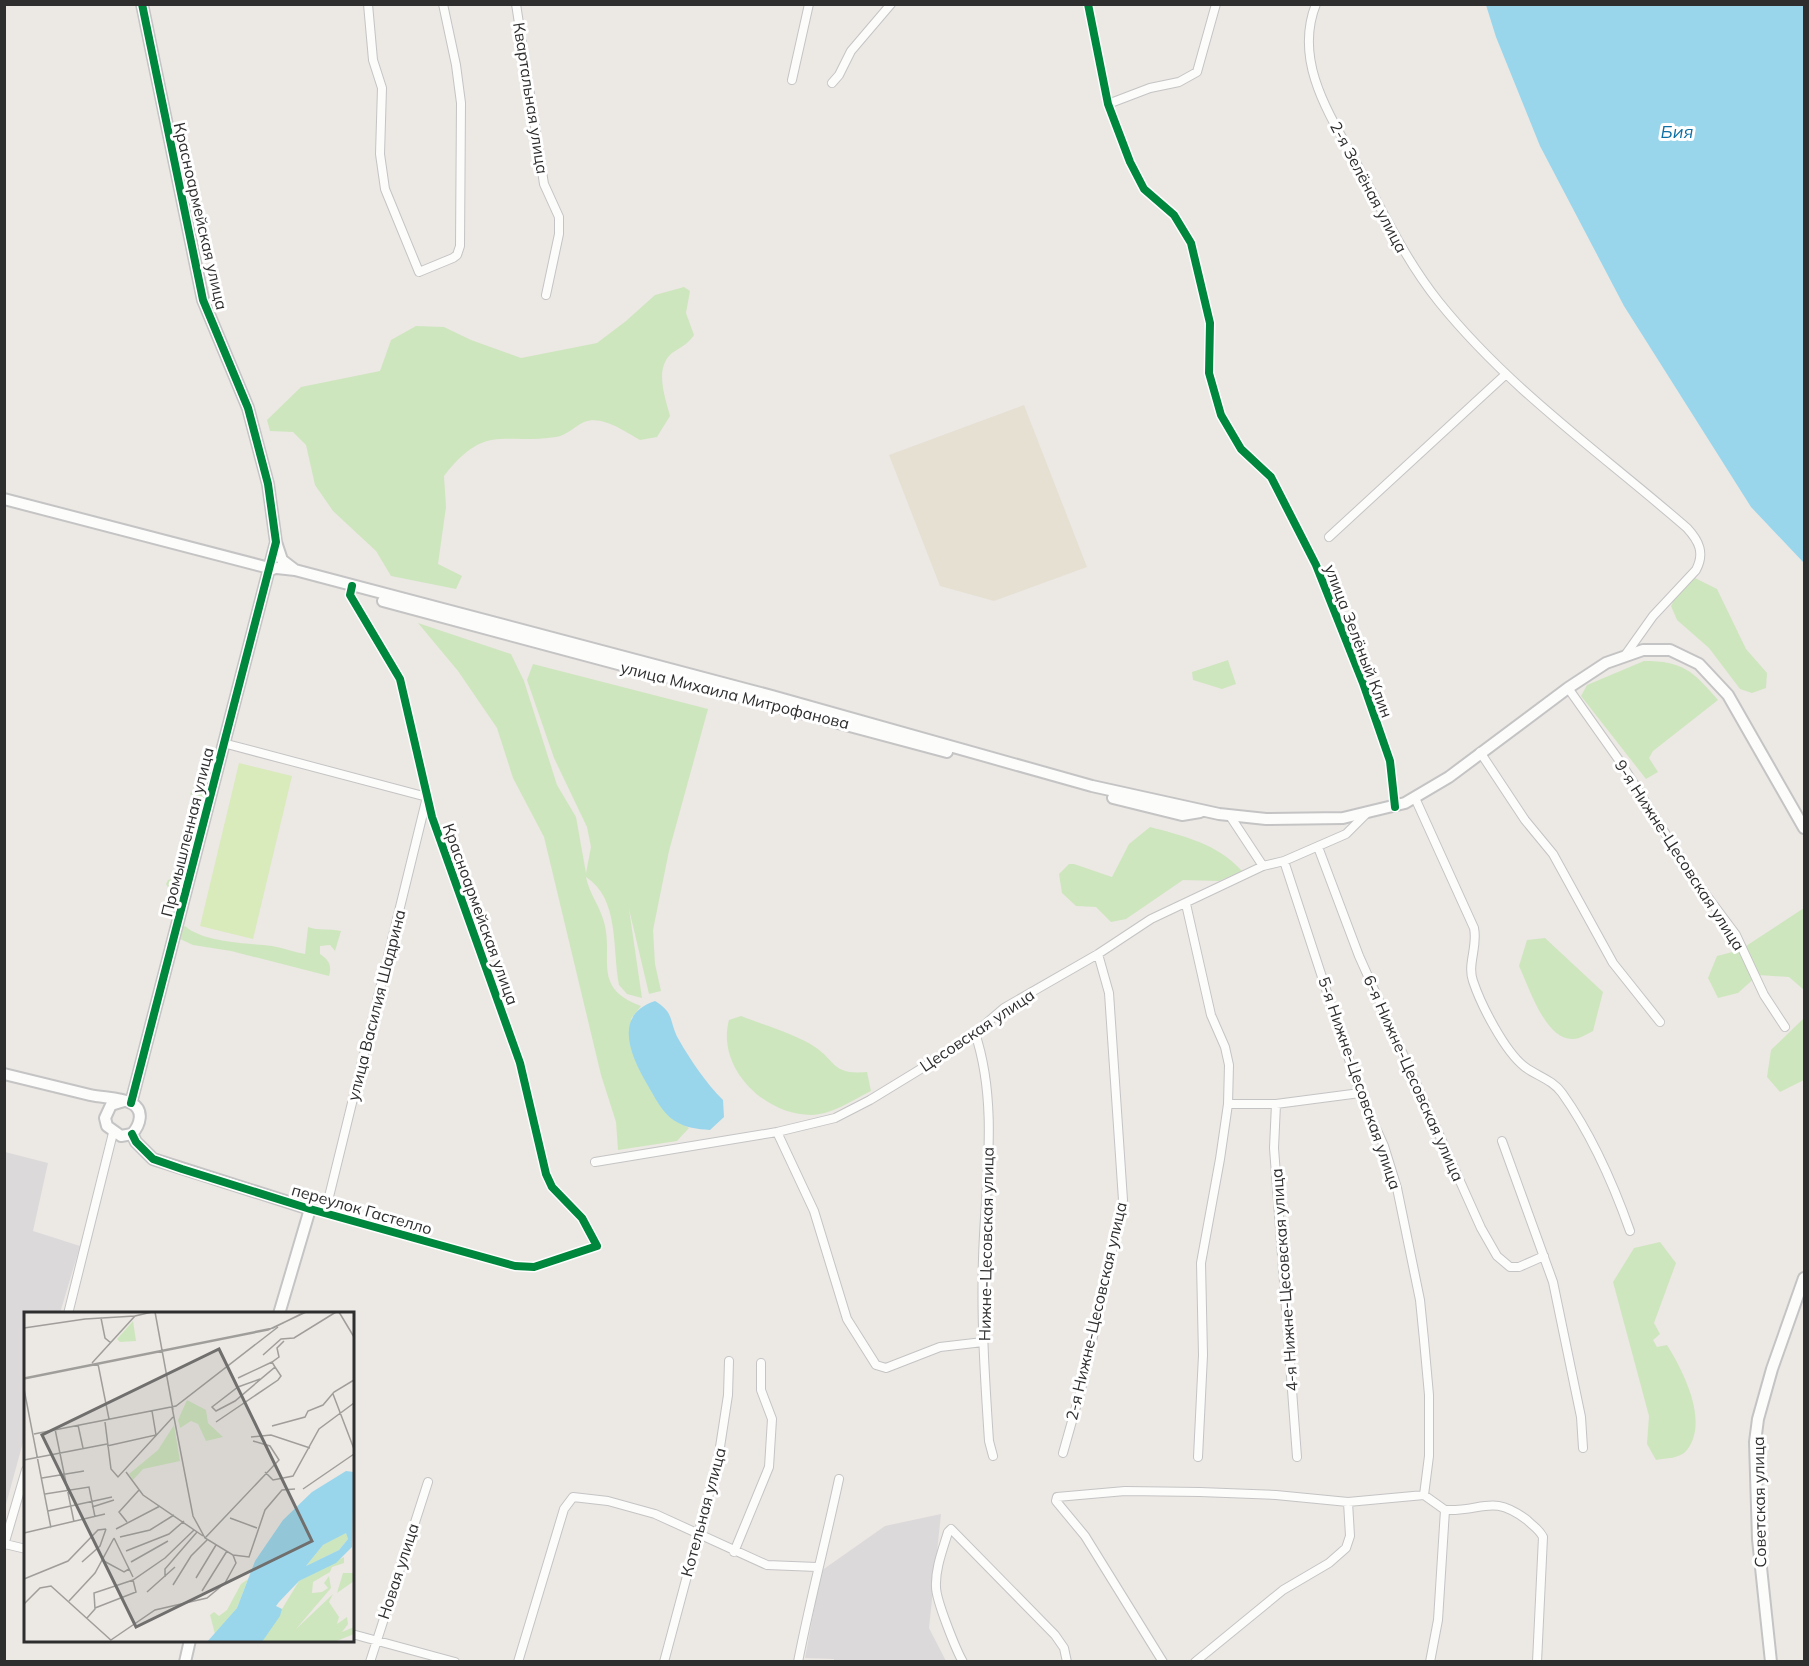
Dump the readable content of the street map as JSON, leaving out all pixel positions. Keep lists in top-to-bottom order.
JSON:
{
  "streets": {
    "main road": [
      "Красноармейская улица",
      "улица Михаила Митрофанова",
      "Промышленная улица",
      "переулок Гастелло",
      "Советская улица"
    ],
    "street": [
      "Квартальная улица",
      "2-я Зелёная улица",
      "улица Зелёный Клин",
      "9-я Нижне-Цесовская улица",
      "улица Василия Шадрина",
      "Цесовская улица",
      "6-я Нижне-Цесовская улица",
      "5-я Нижне-Цесовская улица",
      "Нижне-Цесовская улица",
      "4-я Нижне-Цесовская улица",
      "2-я Нижне-Цесовская улица",
      "Котельная улица",
      "Новая улица"
    ]
  },
  "crossings": [
    ["Красноармейская улица", "улица Михаила Митрофанова"],
    ["Красноармейская улица", "Промышленная улица"],
    ["Красноармейская улица", "улица Василия Шадрина"],
    ["Красноармейская улица", "переулок Гастелло"],
    ["улица Зелёный Клин", "улица Михаила Митрофанова"],
    ["улица Михаила Митрофанова", "Промышленная улица"],
    ["улица Михаила Митрофанова", "9-я Нижне-Цесовская улица"],
    ["улица Михаила Митрофанова", "Цесовская улица"],
    ["Промышленная улица", "переулок Гастелло"],
    ["улица Василия Шадрина", "переулок Гастелло"],
    ["Цесовская улица", "6-я Нижне-Цесовская улица"],
    ["Цесовская улица", "5-я Нижне-Цесовская улица"],
    ["Цесовская улица", "Нижне-Цесовская улица"],
    ["Цесовская улица", "2-я Нижне-Цесовская улица"]
  ],
  "water": ["Бия"]
}
